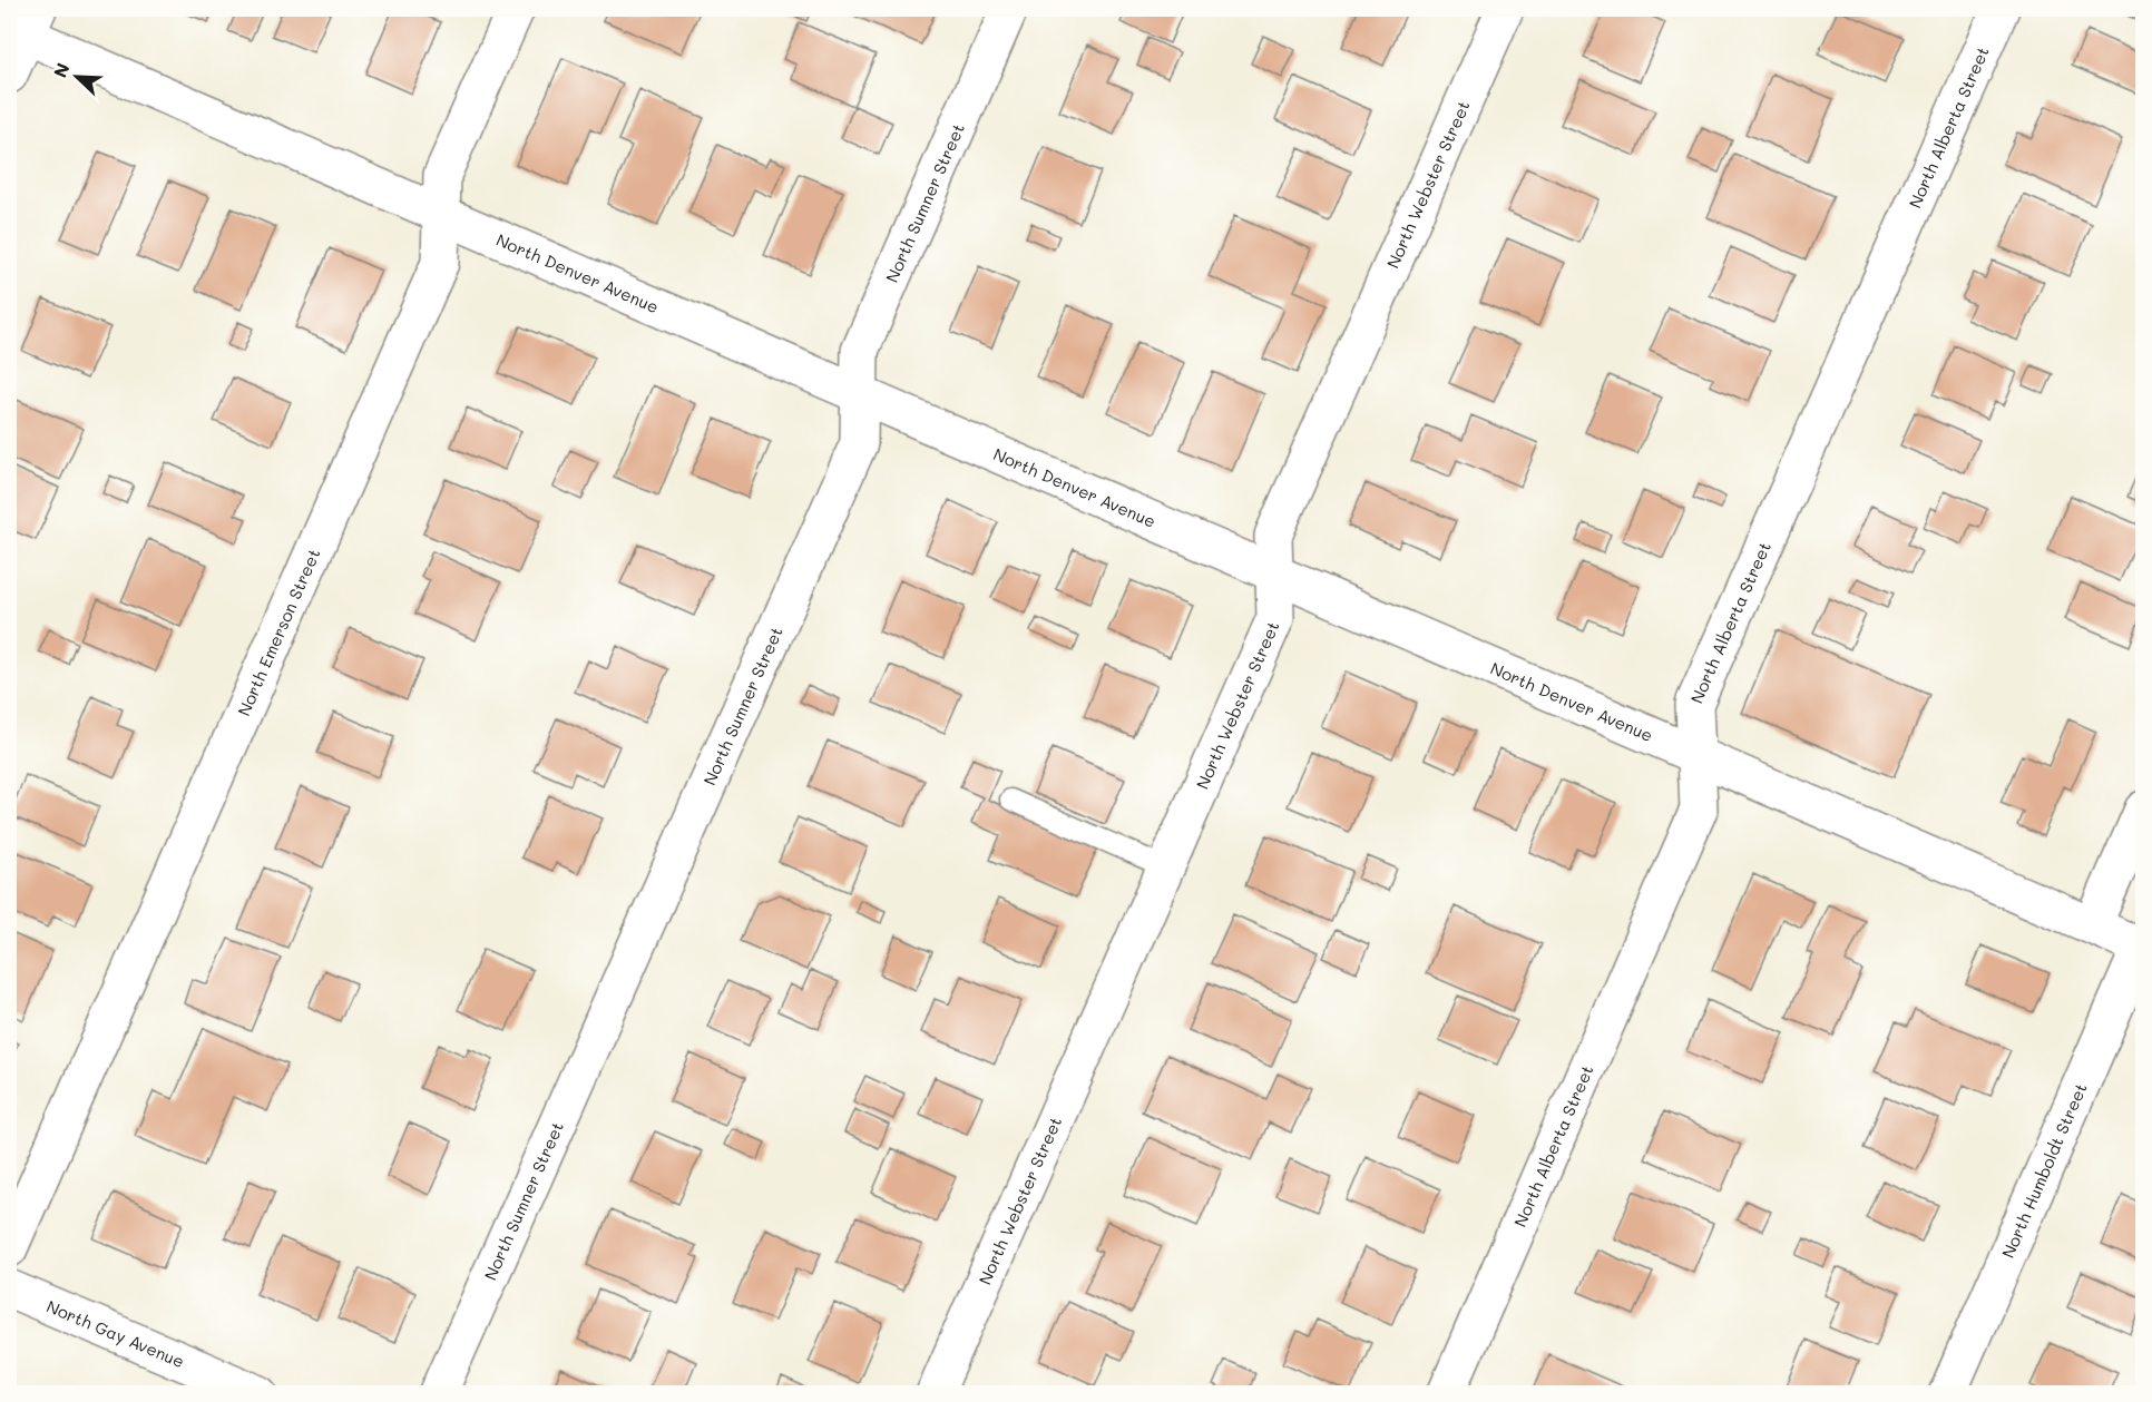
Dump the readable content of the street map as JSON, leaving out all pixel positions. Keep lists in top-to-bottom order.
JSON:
{
  "streets": {
    "street": [
      "North Alberta Street",
      "North Webster Street",
      "North Sumner Street",
      "North Denver Avenue",
      "North Emerson Street",
      "North Humboldt Street",
      "North Gay Avenue"
    ]
  },
  "crossings": [
    ["North Alberta Street", "North Denver Avenue"],
    ["North Webster Street", "North Denver Avenue"],
    ["North Sumner Street", "North Denver Avenue"],
    ["North Denver Avenue", "North Emerson Street"],
    ["North Denver Avenue", "North Humboldt Street"]
  ],
  "north": "top left"
}
